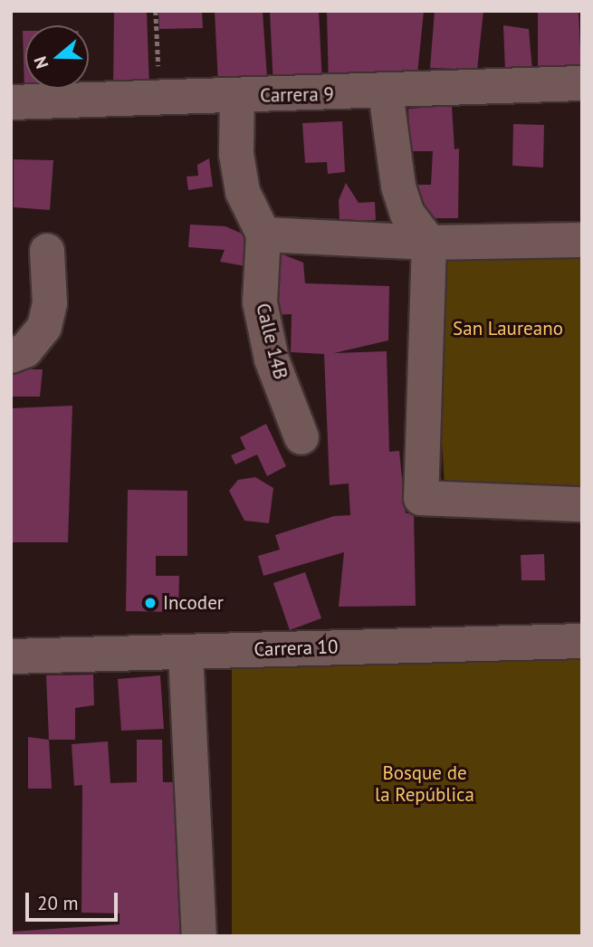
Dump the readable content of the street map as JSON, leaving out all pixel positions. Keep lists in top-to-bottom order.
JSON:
{
  "streets": {
    "street": ["Carrera 9", "Calle 14B", "Carrera 10"]
  },
  "crossings": [
    ["Carrera 9", "Calle 14B"]
  ],
  "parks": ["San Laureano", "Bosque de la República"],
  "places": ["Incoder"],
  "scale_bar": "20 m",
  "north": "left"
}
